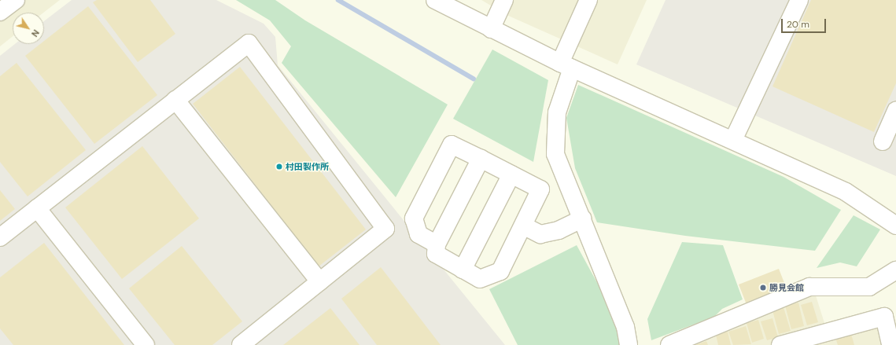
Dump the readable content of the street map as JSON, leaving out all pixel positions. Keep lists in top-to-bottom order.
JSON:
{
  "places": ["村田製作所", "勝見会館"],
  "scale_bar": "20 m",
  "north": "bottom right"
}
